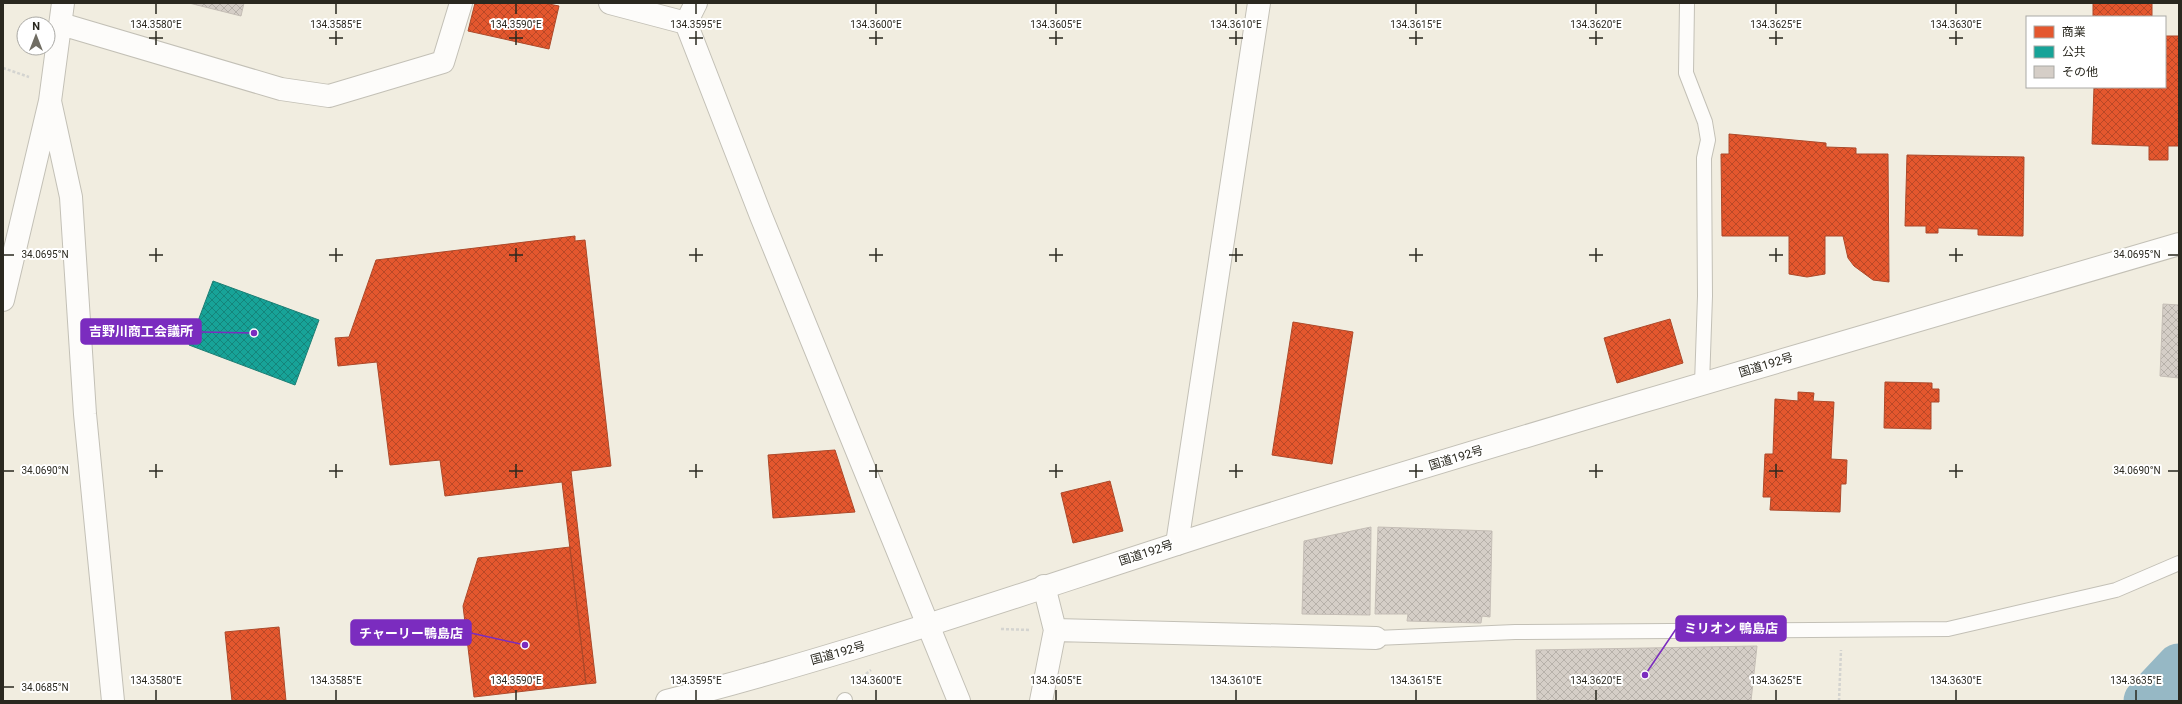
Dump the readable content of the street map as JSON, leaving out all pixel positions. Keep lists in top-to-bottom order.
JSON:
{
  "streets": {
    "main road": ["国道192号"]
  },
  "places": ["吉野川商工会議所", "チャーリー鴨島店", "ミリオン 鴨島店"],
  "legend": ["商業", "公共", "その他"],
  "north": "top",
  "coordinates": [
    "134.3580°E",
    "134.3585°E",
    "134.3590°E",
    "134.3595°E",
    "134.3600°E",
    "134.3605°E",
    "134.3610°E",
    "134.3615°E",
    "134.3620°E",
    "134.3625°E",
    "134.3630°E",
    "34.0695°N",
    "34.0690°N",
    "134.3635°E",
    "34.0685°N"
  ]
}
